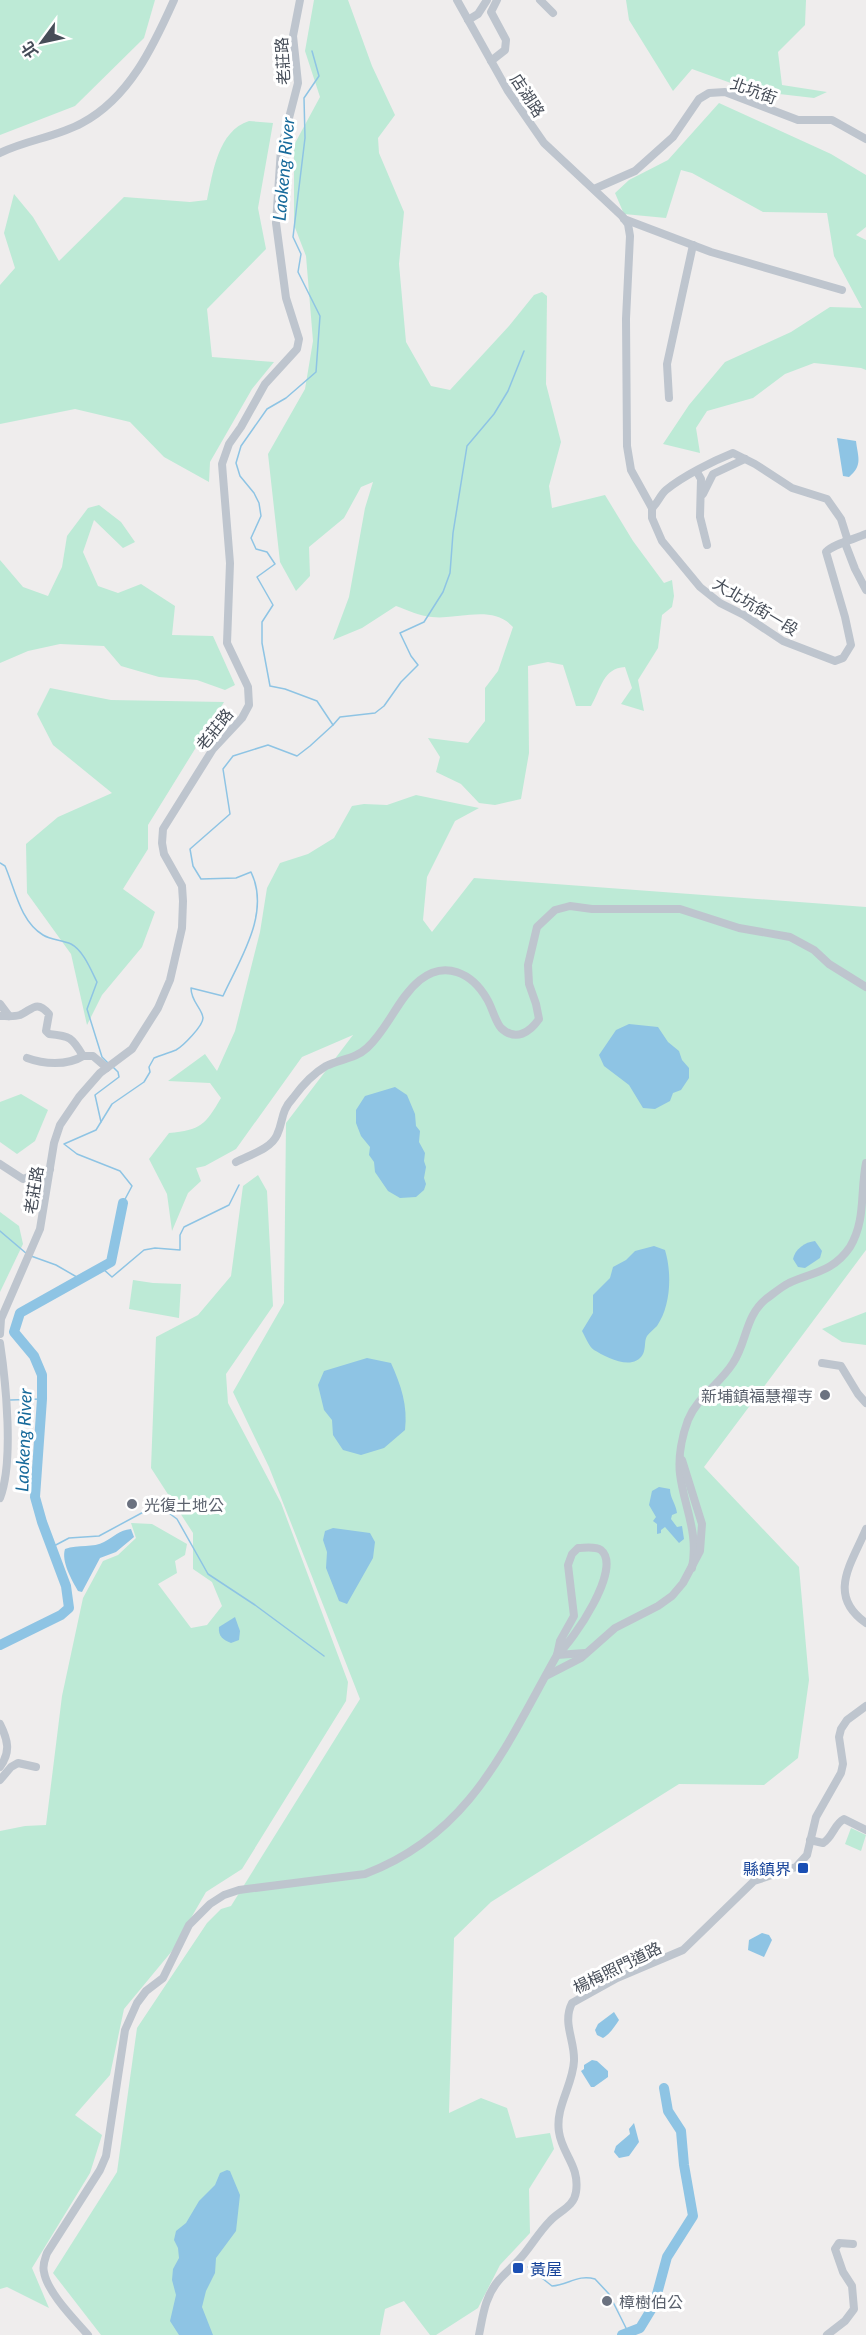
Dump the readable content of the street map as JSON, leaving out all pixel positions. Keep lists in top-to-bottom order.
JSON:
{
  "streets": {
    "street": [
      "老莊路",
      "北坑街",
      "店湖路",
      "大北坑街一段",
      "楊梅照門道路"
    ]
  },
  "crossings": [
    ["北坑街", "店湖路"]
  ],
  "water": ["Laokeng River"],
  "places": {
    "other": ["新埔鎮福慧禪寺", "光復土地公", "樟樹伯公"],
    "transit": ["縣鎮界", "黃屋"]
  },
  "north": "bottom left"
}
